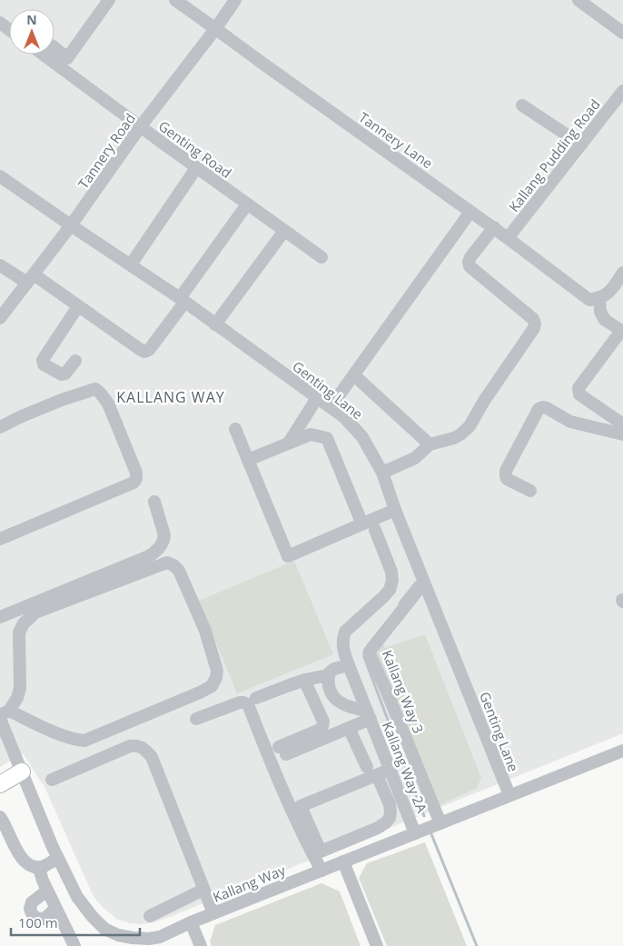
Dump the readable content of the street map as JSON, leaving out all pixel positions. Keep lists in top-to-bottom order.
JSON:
{
  "streets": {
    "street": [
      "Tannery Lane",
      "Genting Road",
      "Tannery Road",
      "Kallang Pudding Road",
      "Genting Lane",
      "Kallang Way 3",
      "Kallang Way 2A",
      "Kallang Way"
    ]
  },
  "crossings": [
    ["Tannery Lane", "Tannery Road"],
    ["Tannery Lane", "Kallang Pudding Road"],
    ["Genting Road", "Tannery Road"],
    ["Tannery Road", "Genting Lane"],
    ["Genting Lane", "Kallang Way 3"],
    ["Genting Lane", "Kallang Way"],
    ["Kallang Way 3", "Kallang Way 2A"],
    ["Kallang Way 3", "Kallang Way"],
    ["Kallang Way 2A", "Kallang Way"]
  ],
  "districts": ["KALLANG WAY"],
  "scale_bar": "100 m",
  "north": "top"
}
